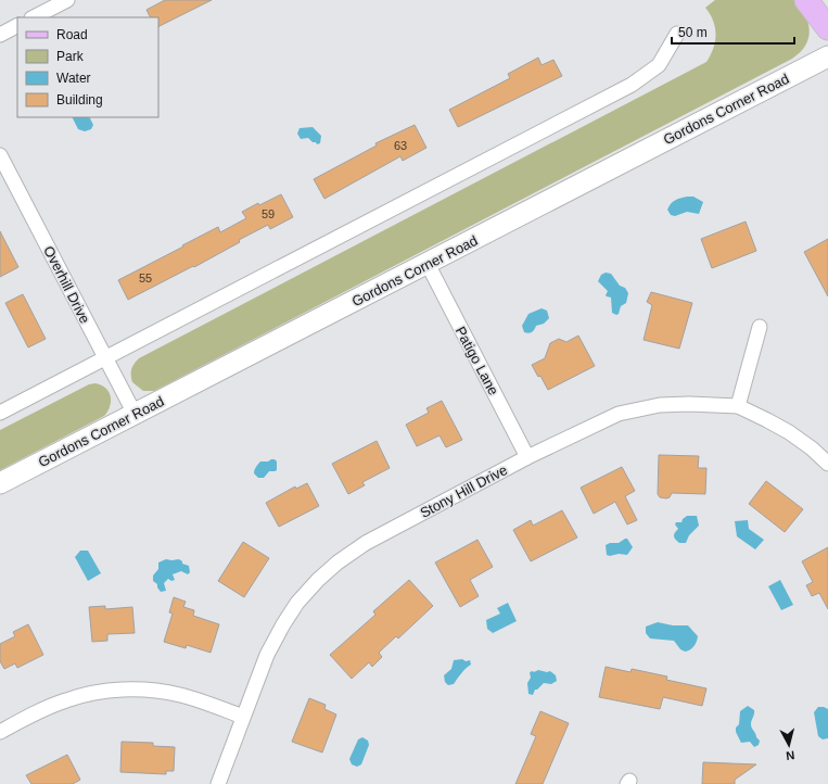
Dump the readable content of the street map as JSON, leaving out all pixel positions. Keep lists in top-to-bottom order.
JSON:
{
  "streets": {
    "street": [
      "Gordons Corner Road",
      "Overhill Drive",
      "Patigo Lane",
      "Stony Hill Drive"
    ]
  },
  "crossings": [
    ["Gordons Corner Road", "Overhill Drive"],
    ["Gordons Corner Road", "Patigo Lane"],
    ["Patigo Lane", "Stony Hill Drive"]
  ],
  "house_numbers": ["63", "59", "55"],
  "legend": [
    "Road",
    "Park",
    "Water",
    "Building"
  ],
  "scale_bar": "50 m",
  "north": "bottom"
}
